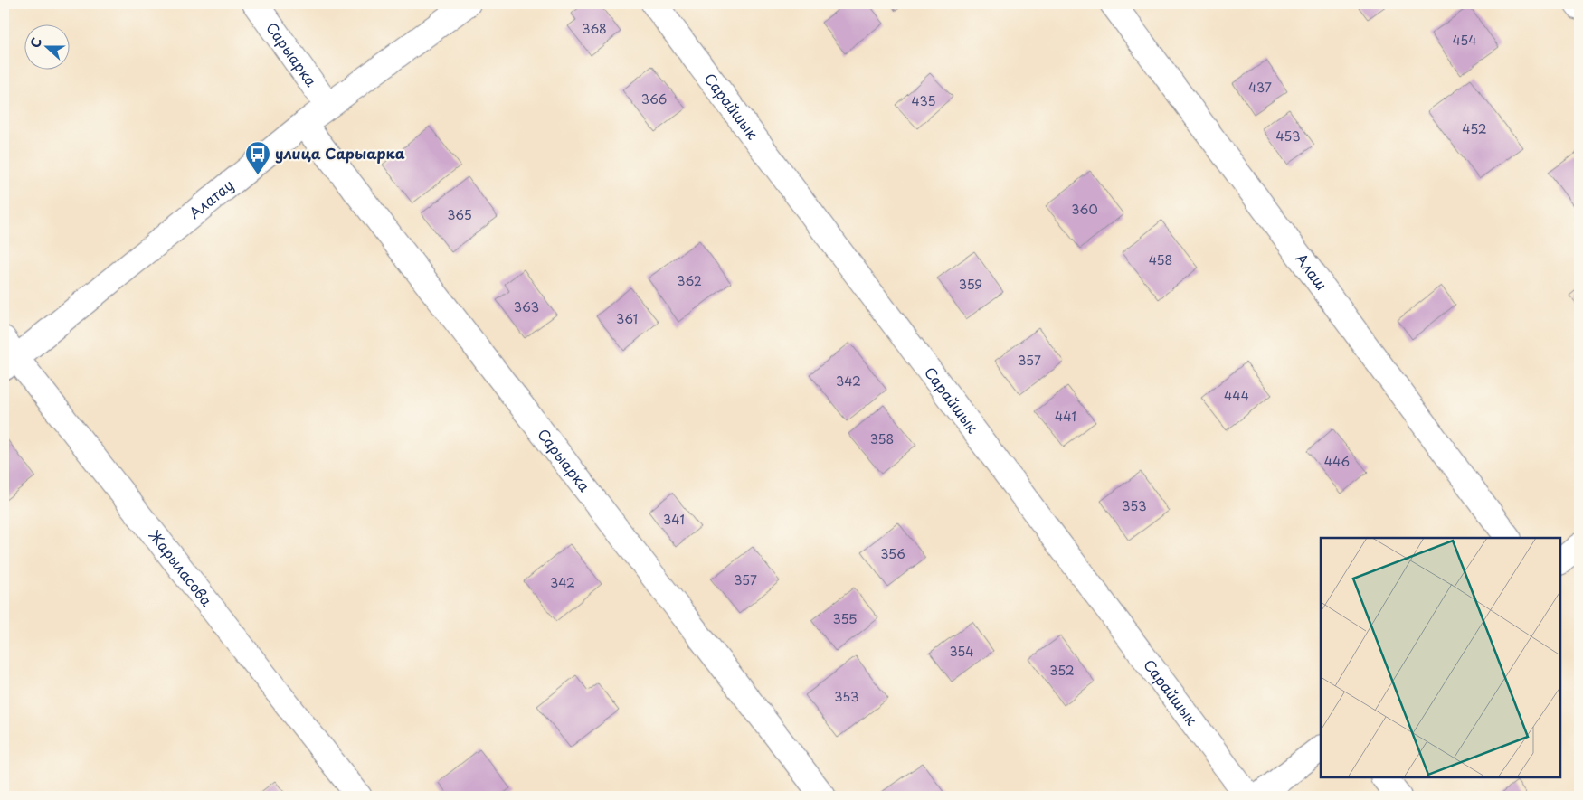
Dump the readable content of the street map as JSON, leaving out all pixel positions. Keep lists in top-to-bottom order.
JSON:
{
  "streets": {
    "street": [
      "Сарыарка",
      "Сарайшык",
      "Алатау",
      "Алаш",
      "Жарыласова"
    ]
  },
  "crossings": [
    ["Сарыарка", "Алатау"],
    ["Алатау", "Жарыласова"]
  ],
  "places": {
    "bus stop": ["улица Сарыарка"]
  },
  "house_numbers": [
    "368",
    "454",
    "437",
    "366",
    "435",
    "452",
    "453",
    "360",
    "365",
    "458",
    "362",
    "359",
    "363",
    "361",
    "357",
    "342",
    "444",
    "441",
    "358",
    "446",
    "353",
    "341",
    "356",
    "357",
    "342",
    "355",
    "354",
    "352",
    "353"
  ],
  "north": "left"
}
